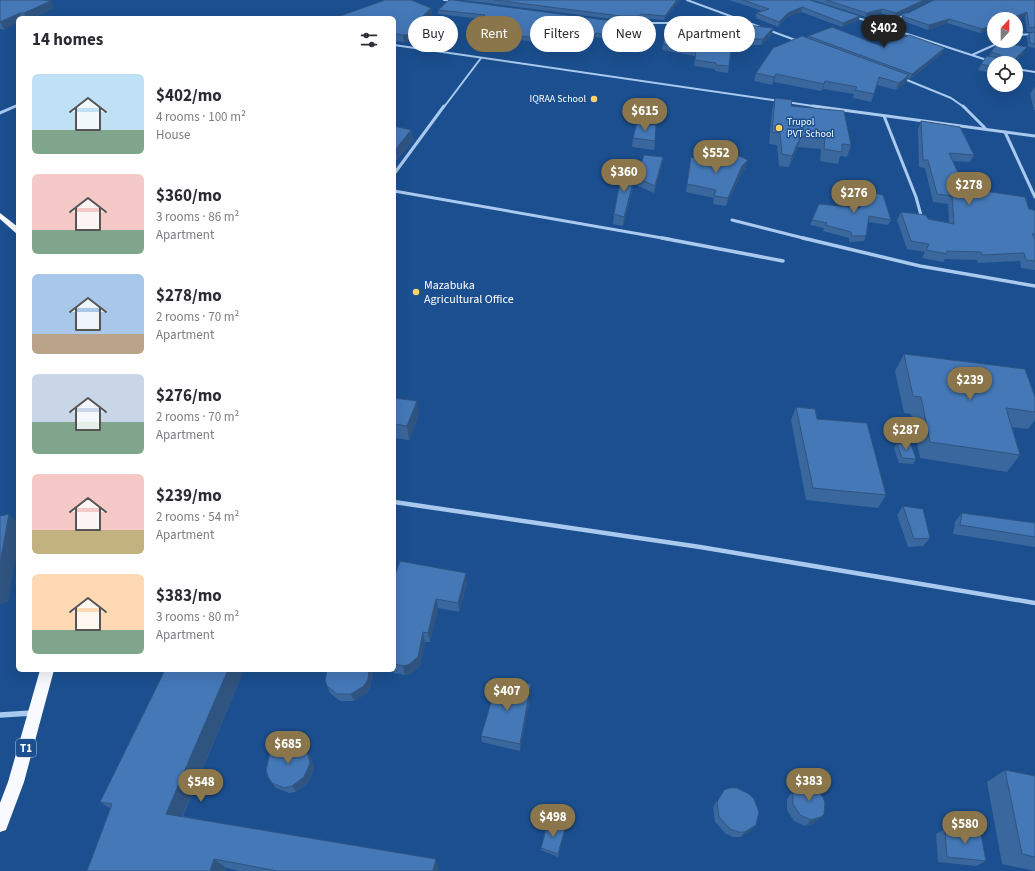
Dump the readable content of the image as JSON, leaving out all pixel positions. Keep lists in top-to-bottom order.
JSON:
{
  "streets": {
    "highway": ["T1"]
  },
  "places": ["IQRAA School", "Trupol PVT School", "Mazabuka Agricultural Office"],
  "north": "top",
  "page": {
    "price": [
      "$402",
      "$615",
      "$552",
      "$360",
      "$278",
      "$276",
      "$239",
      "$287",
      "$407",
      "$685",
      "$383",
      "$548",
      "$498",
      "$580"
    ],
    "chip": [
      "Buy",
      "Rent",
      "Filters",
      "New",
      "Apartment"
    ],
    "heading": "14 homes",
    "list": [
      {
        "name": "$402/mo",
        "note": "4 rooms · 100 m² · House"
      },
      {
        "name": "$360/mo",
        "note": "3 rooms · 86 m² · Apartment"
      },
      {
        "name": "$278/mo",
        "note": "2 rooms · 70 m² · Apartment"
      },
      {
        "name": "$276/mo",
        "note": "2 rooms · 70 m² · Apartment"
      },
      {
        "name": "$239/mo",
        "note": "2 rooms · 54 m² · Apartment"
      },
      {
        "name": "$383/mo",
        "note": "3 rooms · 80 m² · Apartment"
      }
    ]
  }
}
